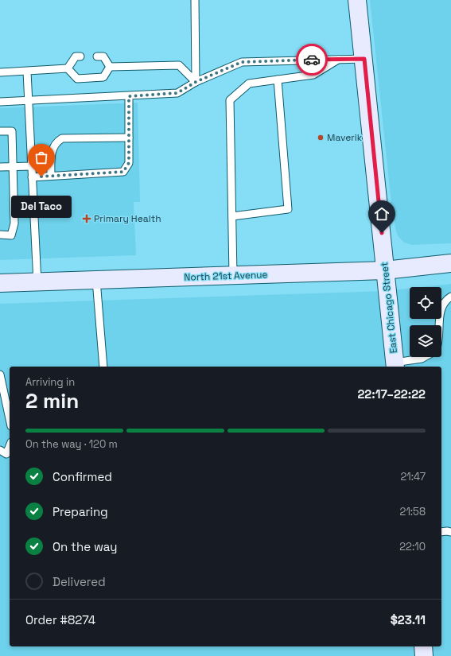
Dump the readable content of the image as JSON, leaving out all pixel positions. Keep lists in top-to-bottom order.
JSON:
{
  "streets": {
    "main road": ["North 21st Avenue", "East Chicago Street"]
  },
  "crossings": [
    ["North 21st Avenue", "East Chicago Street"]
  ],
  "places": {
    "other": ["Maverik", "Del Taco"],
    "health": ["Primary Health"]
  },
  "page": {
    "bubble": "Del Taco",
    "heading": ["2 min", "Arriving in", "22:17–22:22"],
    "panel": ["Order #8274", "$23.11"],
    "bar": "On the way · 120 m",
    "list": [
      ["Confirmed", "21:47"],
      ["Preparing", "21:58"],
      ["On the way", "22:10"],
      "Delivered"
    ]
  }
}
